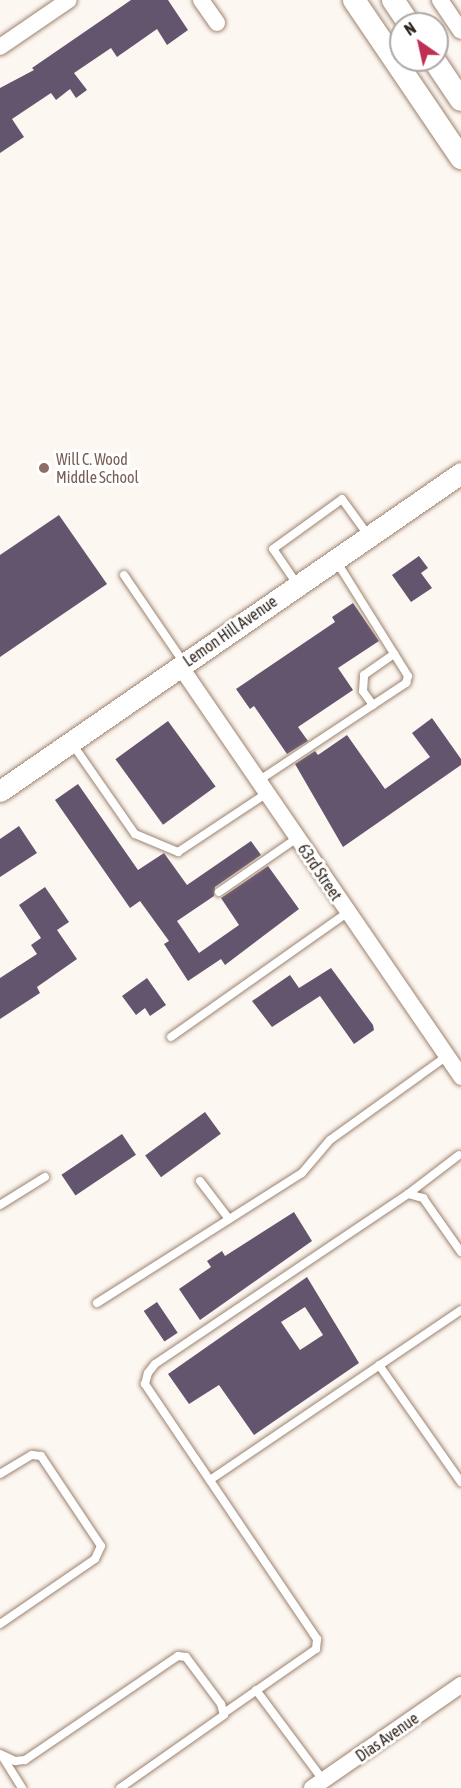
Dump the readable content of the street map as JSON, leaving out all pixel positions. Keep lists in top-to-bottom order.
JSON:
{
  "streets": {
    "street": ["Lemon Hill Avenue", "63rd Street", "Dias Avenue"]
  },
  "crossings": [
    ["Lemon Hill Avenue", "63rd Street"]
  ],
  "places": ["Will C. Wood Middle School"],
  "north": "top left"
}
